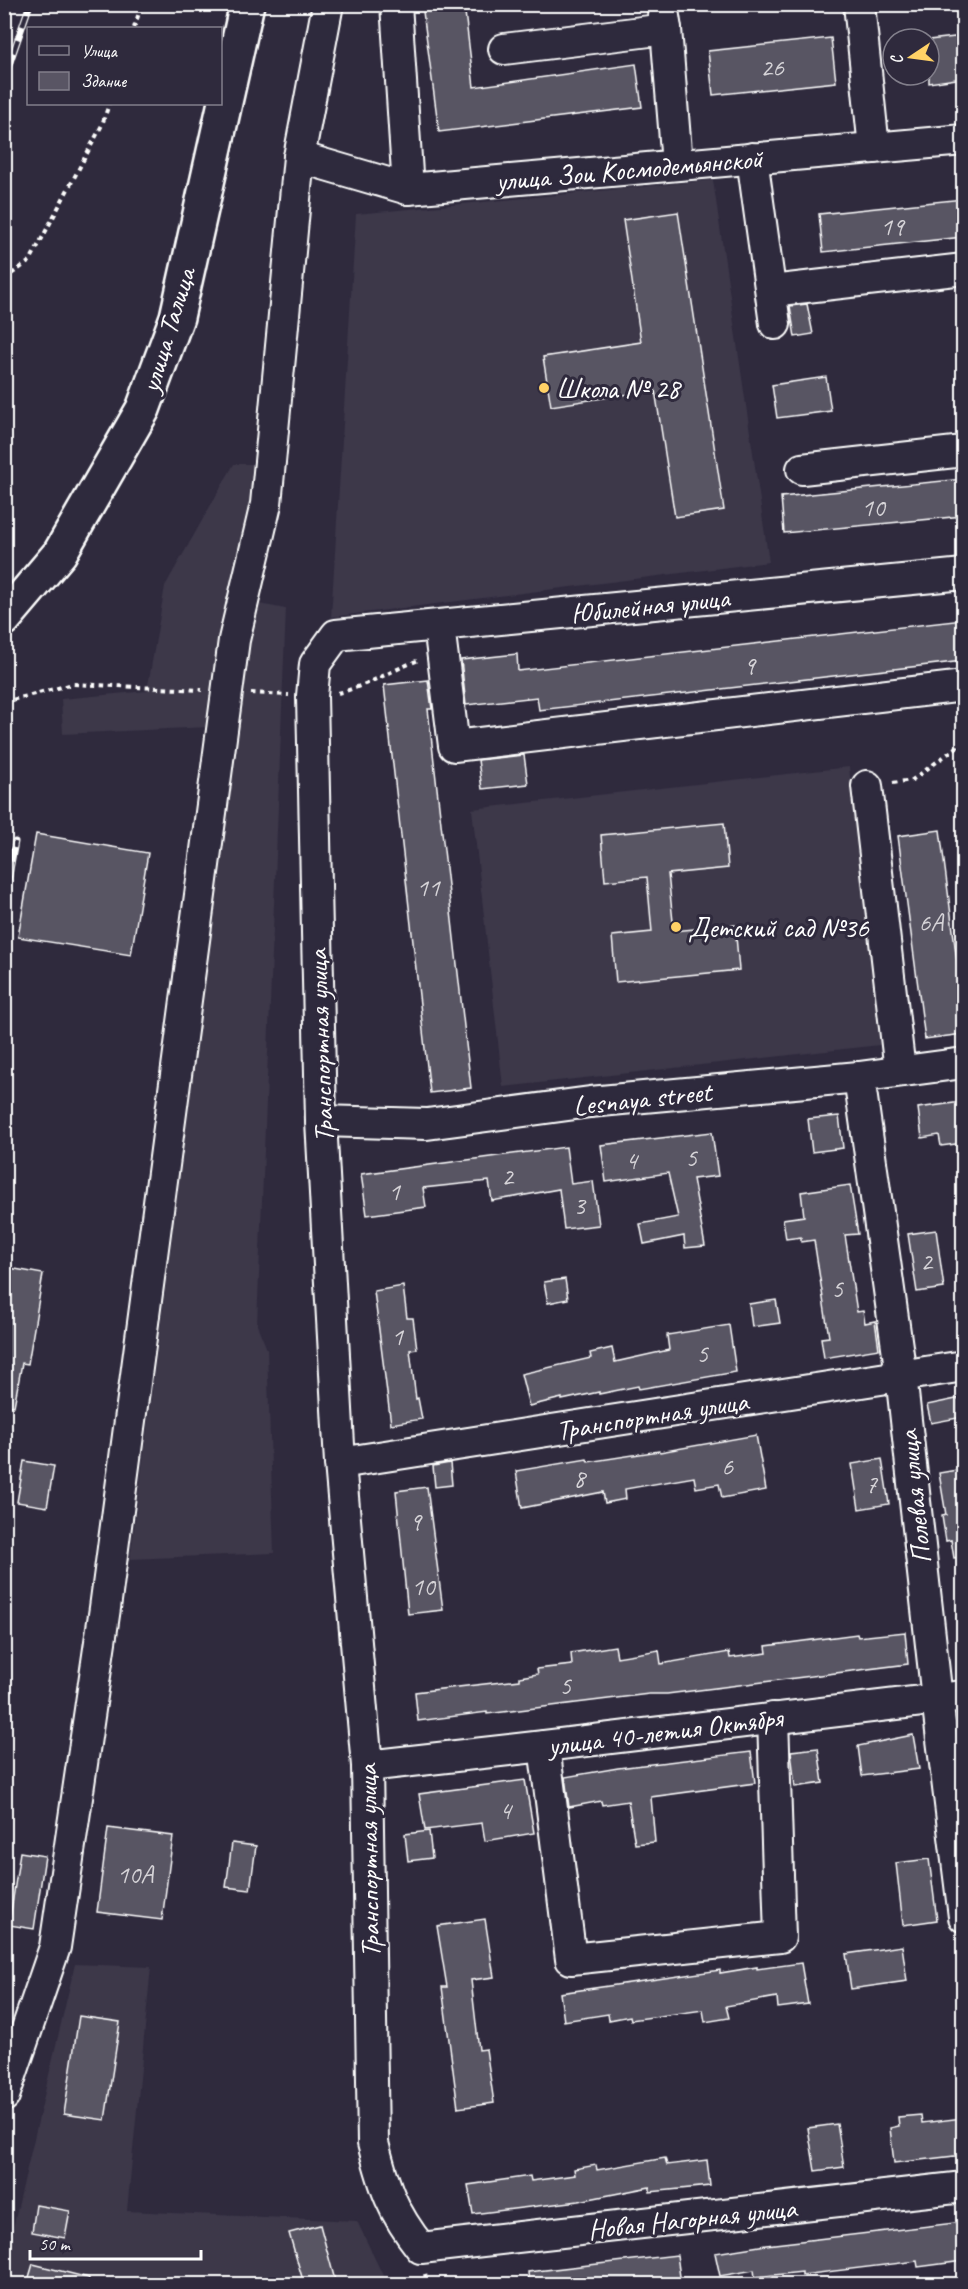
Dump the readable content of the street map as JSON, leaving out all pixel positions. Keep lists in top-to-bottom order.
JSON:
{
  "streets": {
    "main road": ["улица Талица"],
    "street": [
      "улица Зои Космодемьянской",
      "Юбилейная улица",
      "Транспортная улица",
      "Lesnaya street",
      "Полевая улица",
      "улица 40-летия Октября",
      "Новая Нагорная улица"
    ]
  },
  "crossings": [
    ["Юбилейная улица", "Транспортная улица"],
    ["Транспортная улица", "Lesnaya street"],
    ["Транспортная улица", "Полевая улица"],
    ["Транспортная улица", "улица 40-летия Октября"],
    ["Транспортная улица", "Новая Нагорная улица"],
    ["Lesnaya street", "Полевая улица"],
    ["Полевая улица", "улица 40-летия Октября"]
  ],
  "places": ["Школа № 28", "Детский сад №36"],
  "house_numbers": [
    "26",
    "19",
    "10",
    "9",
    "11",
    "6А",
    "5",
    "4",
    "2",
    "1",
    "3",
    "2",
    "5",
    "1",
    "5",
    "6",
    "8",
    "7",
    "9",
    "10",
    "5",
    "4",
    "10А"
  ],
  "legend": ["Улица", "Здание"],
  "scale_bar": "50 m",
  "north": "left"
}
